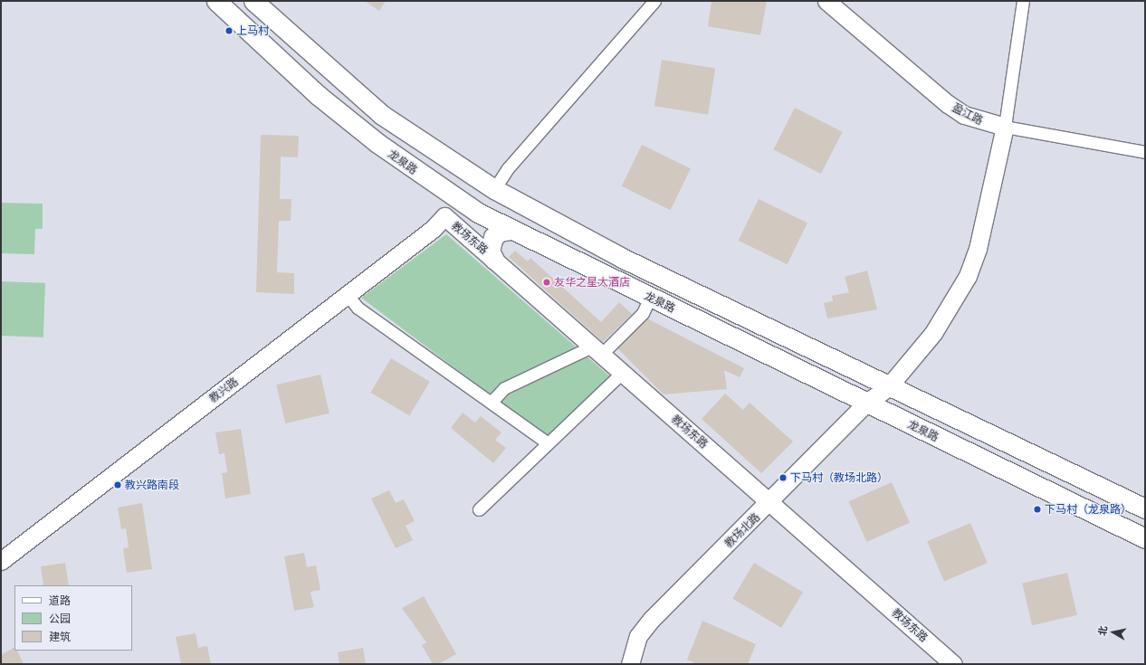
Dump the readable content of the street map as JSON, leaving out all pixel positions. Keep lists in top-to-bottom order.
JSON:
{
  "streets": {
    "main road": ["龙泉路"],
    "street": [
      "盈江路",
      "教场东路",
      "教兴路",
      "教场北路"
    ]
  },
  "crossings": [
    ["盈江路", "教场北路"],
    ["龙泉路", "教场东路"],
    ["龙泉路", "教场北路"],
    ["教场东路", "教兴路"],
    ["教场东路", "教场北路"]
  ],
  "places": [
    "上马村",
    "友华之星大酒店",
    "下马村（教场北路）",
    "教兴路南段",
    "下马村（龙泉路）"
  ],
  "legend": ["道路", "公园", "建筑"],
  "north": "left"
}
